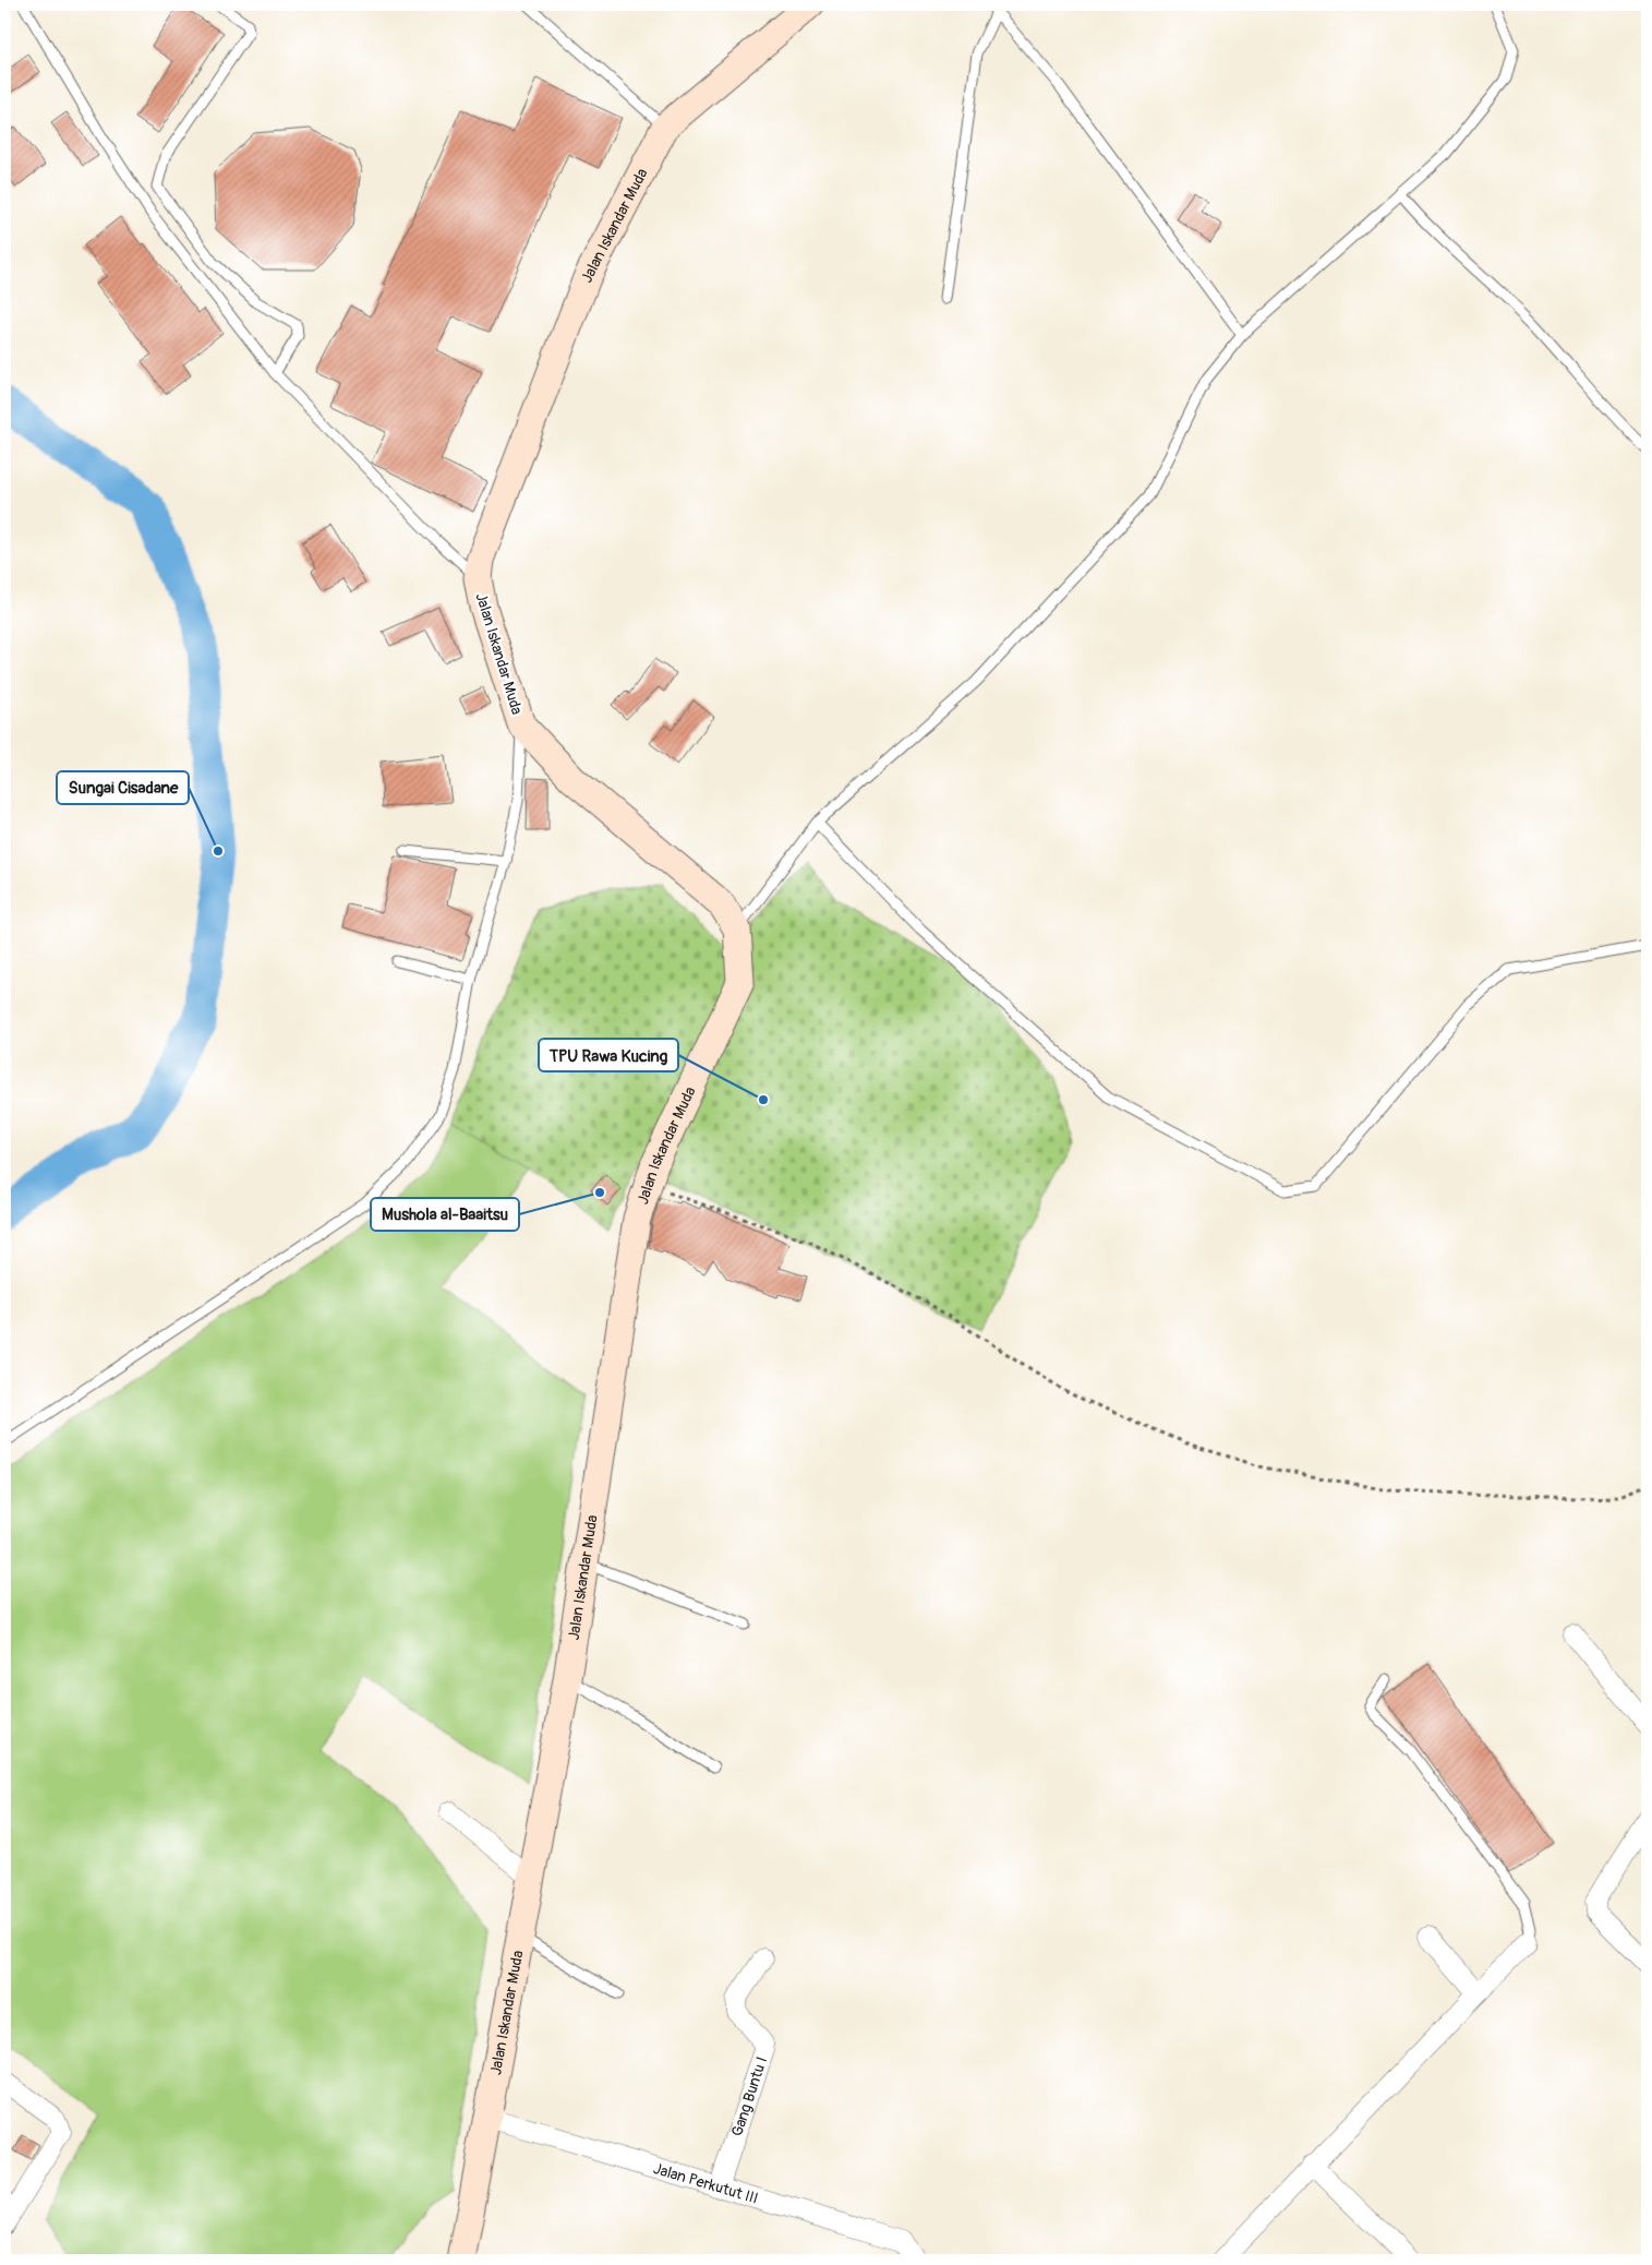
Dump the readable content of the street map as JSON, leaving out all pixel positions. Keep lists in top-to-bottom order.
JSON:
{
  "streets": {
    "street": ["Jalan Iskandar Muda", "Gang Buntu I", "Jalan Perkutut III"]
  },
  "crossings": [
    ["Jalan Iskandar Muda", "Jalan Perkutut III"],
    ["Gang Buntu I", "Jalan Perkutut III"]
  ],
  "places": ["Sungai Cisadane", "TPU Rawa Kucing", "Mushola al-Baaitsu"]
}
